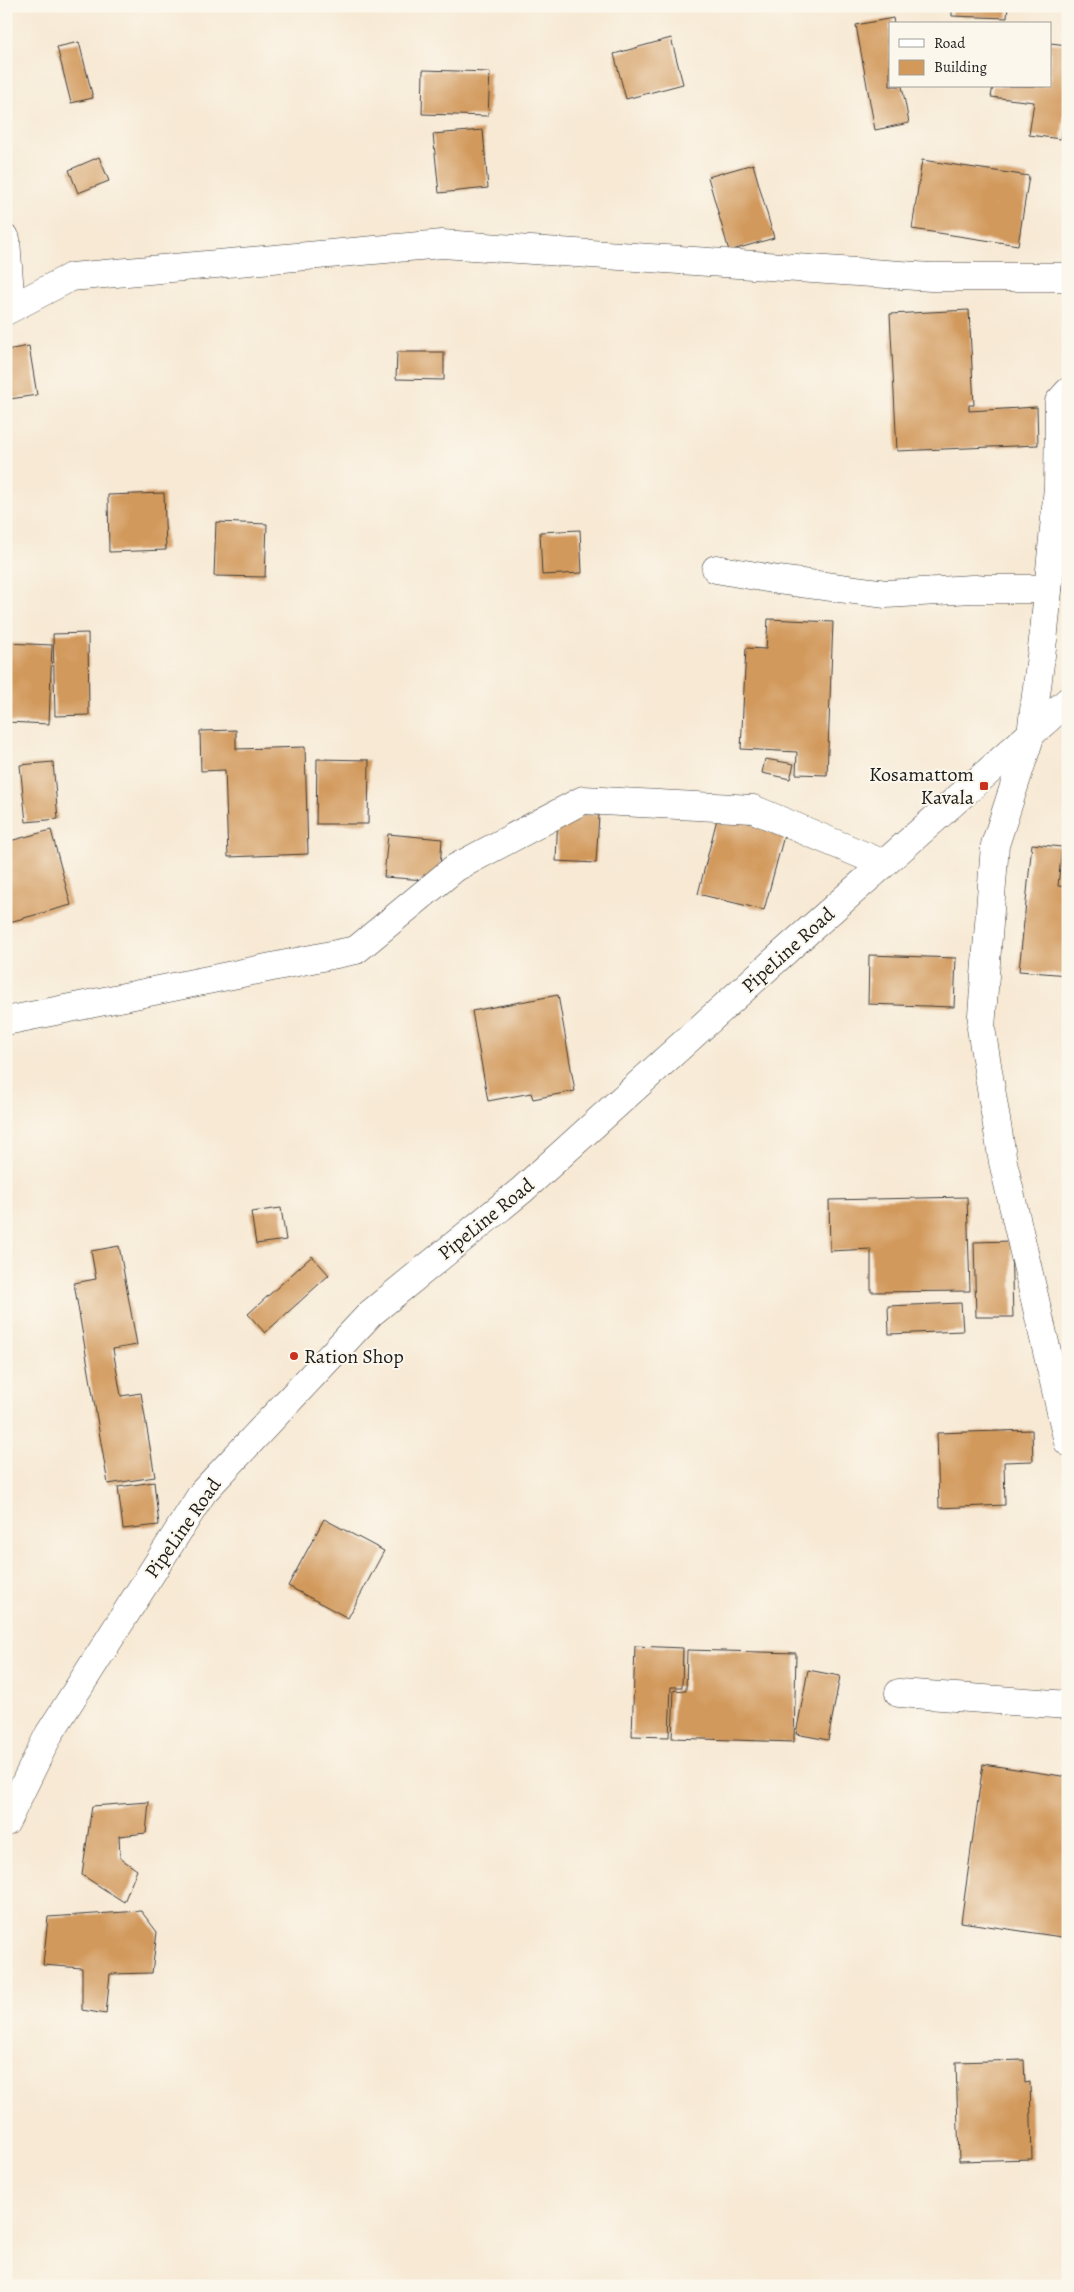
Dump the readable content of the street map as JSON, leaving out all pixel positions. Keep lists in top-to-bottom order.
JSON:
{
  "streets": {
    "street": ["PipeLine Road"]
  },
  "places": {
    "transit": ["Kosamattom Kavala"],
    "other": ["Ration Shop"]
  },
  "legend": ["Road", "Building"]
}
